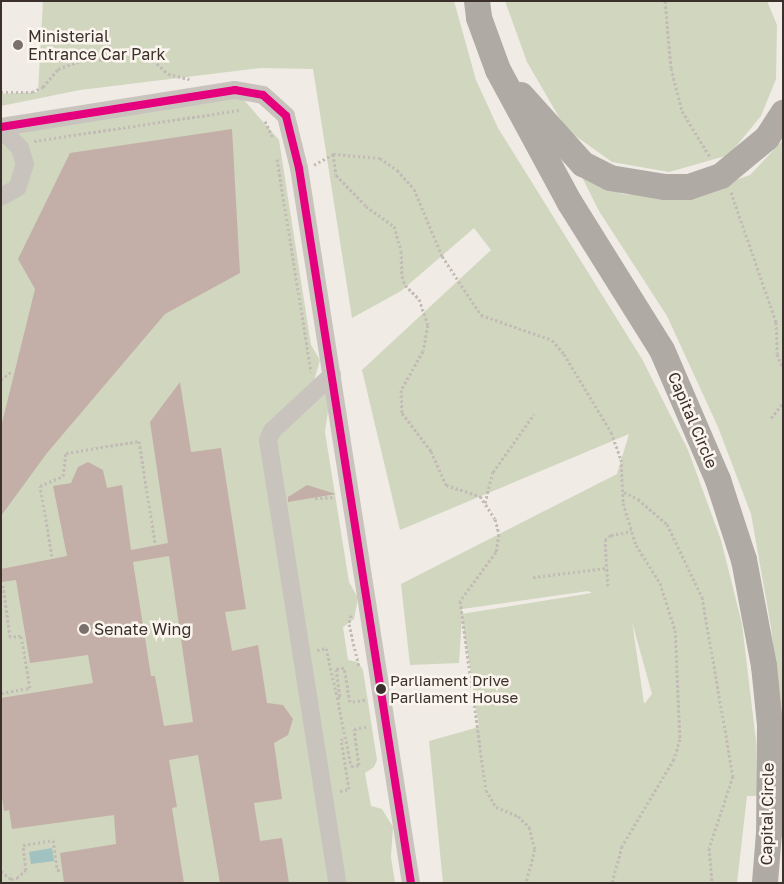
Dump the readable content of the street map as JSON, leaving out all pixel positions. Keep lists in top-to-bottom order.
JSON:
{
  "streets": {
    "highway": ["Capital Circle"]
  },
  "places": ["Ministerial Entrance Car Park", "Senate Wing", "Parliament Drive Parliament House"]
}
